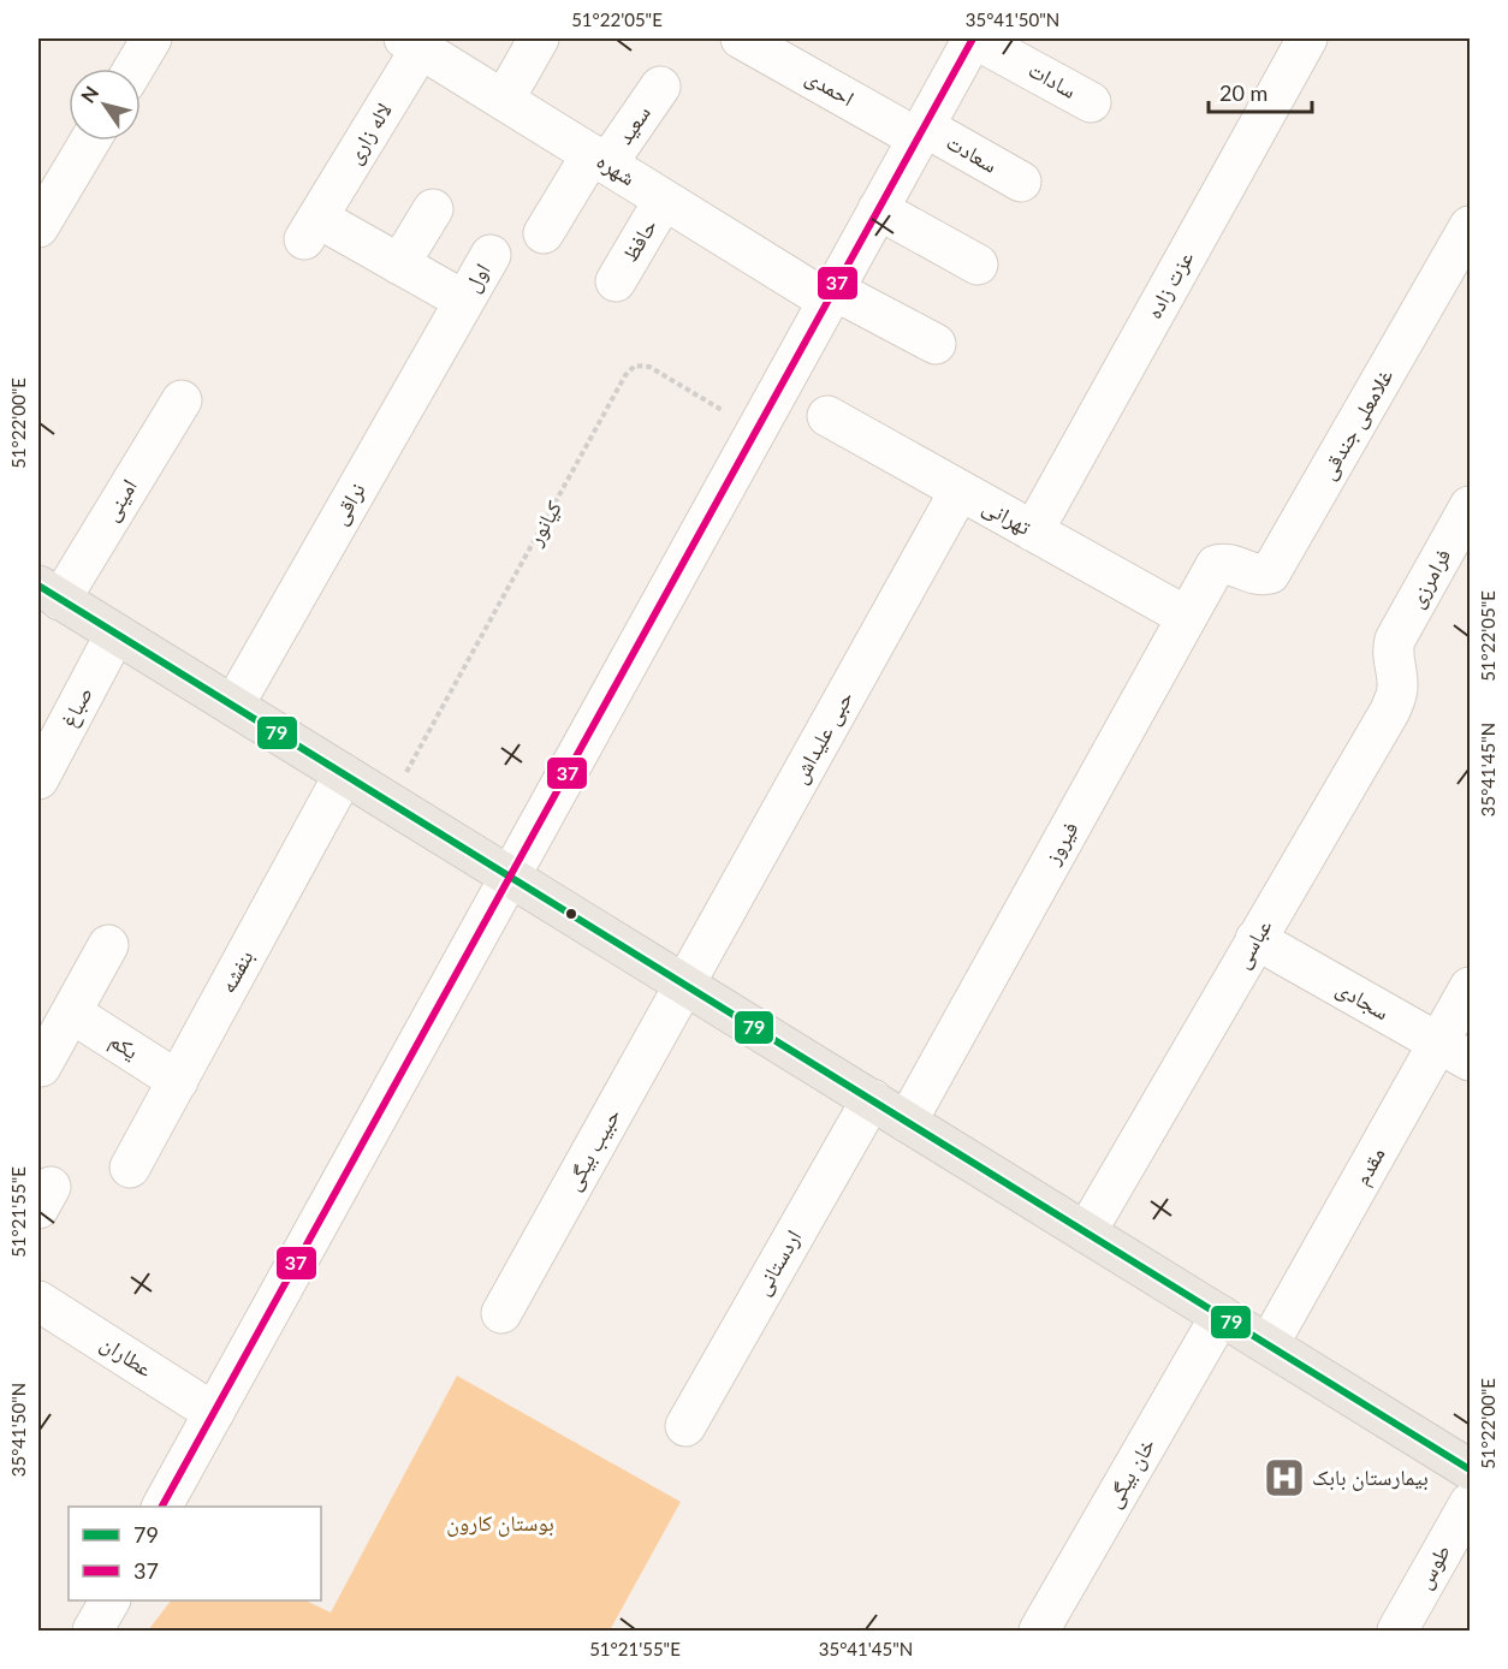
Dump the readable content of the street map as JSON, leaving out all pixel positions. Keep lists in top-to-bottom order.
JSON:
{
  "streets": {
    "street": [
      "سادات",
      "احمدی",
      "سعید",
      "لاله زاری",
      "سعادت",
      "شهره",
      "حافظ",
      "اول",
      "عزت زاده",
      "غلامعلی جندقی",
      "امینی",
      "نراقی",
      "تهرانی",
      "فرامرزی",
      "صباغ",
      "حبی علیداش",
      "فیروز",
      "عباسی",
      "بنفشه",
      "سجادی",
      "یکم",
      "حبیب بیگی",
      "مقدم",
      "اردستانی",
      "عطاران",
      "خان بیگی",
      "طوس"
    ],
    "path": ["کیانور"]
  },
  "crossings": [
    ["احمدی", "سعادت"],
    ["سعید", "شهره"],
    ["لاله زاری", "شهره"],
    ["لاله زاری", "اول"],
    ["لاله زاری", "نراقی"],
    ["شهره", "حافظ"],
    ["اول", "نراقی"],
    ["عزت زاده", "تهرانی"],
    ["غلامعلی جندقی", "فیروز"],
    ["تهرانی", "حبی علیداش"],
    ["تهرانی", "فیروز"],
    ["فرامرزی", "عباسی"],
    ["حبی علیداش", "حبیب بیگی"],
    ["عباسی", "سجادی"],
    ["بنفشه", "یکم"],
    ["سجادی", "مقدم"]
  ],
  "parks": ["بوستان کارون"],
  "places": {
    "hospital": ["بیمارستان بابک"]
  },
  "lines": ["transit line 37", "transit line 79"],
  "legend": ["79", "37"],
  "scale_bar": "20 m",
  "north": "top left",
  "coordinates": [
    "51°22'05\"E",
    "35°41'50\"N",
    "51°22'00\"E",
    "35°41'45\"N",
    "51°21'55\"E"
  ]
}
